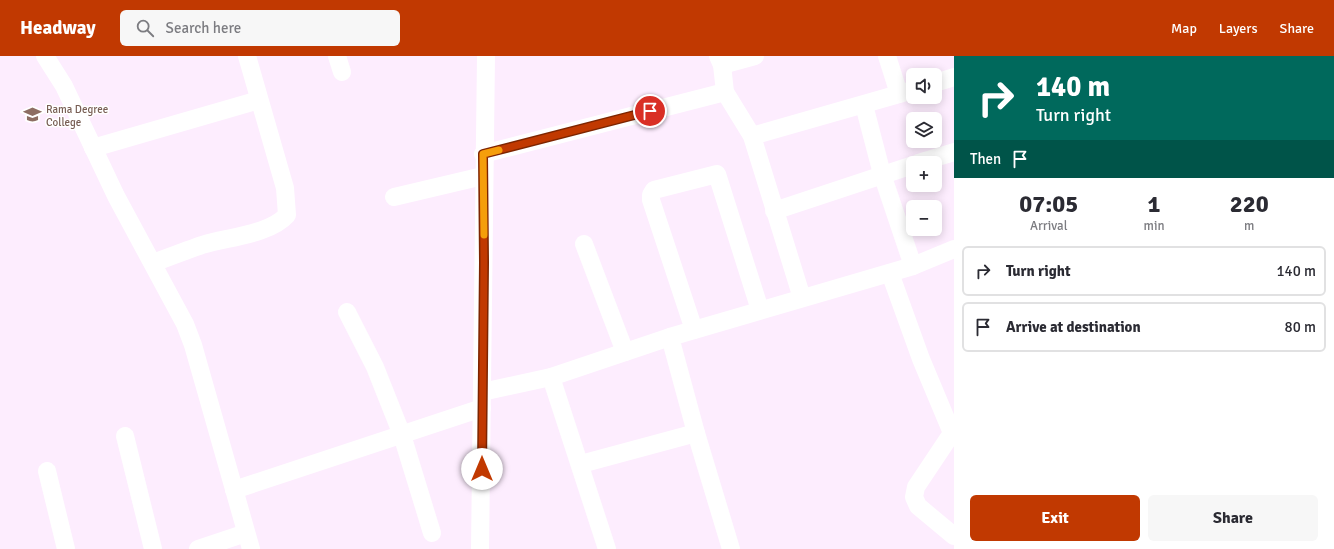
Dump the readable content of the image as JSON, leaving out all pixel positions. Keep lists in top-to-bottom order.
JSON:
{
  "places": {
    "school or university": ["Rama Degree College"]
  },
  "page": {
    "header": "Headway",
    "search": "Search here",
    "nav": ["Map", "Layers", "Share"],
    "turn": ["140 m", "Turn right"],
    "map_buttons": ["+", "−"],
    "then": "Then",
    "eta": [
      "07:05",
      "Arrival",
      "1",
      "min",
      "220",
      "m"
    ],
    "list": [
      {
        "name": "Turn right",
        "value": "140 m"
      },
      {
        "name": "Arrive at destination",
        "value": "80 m"
      }
    ],
    "buttons": ["Exit", "Share"]
  }
}
